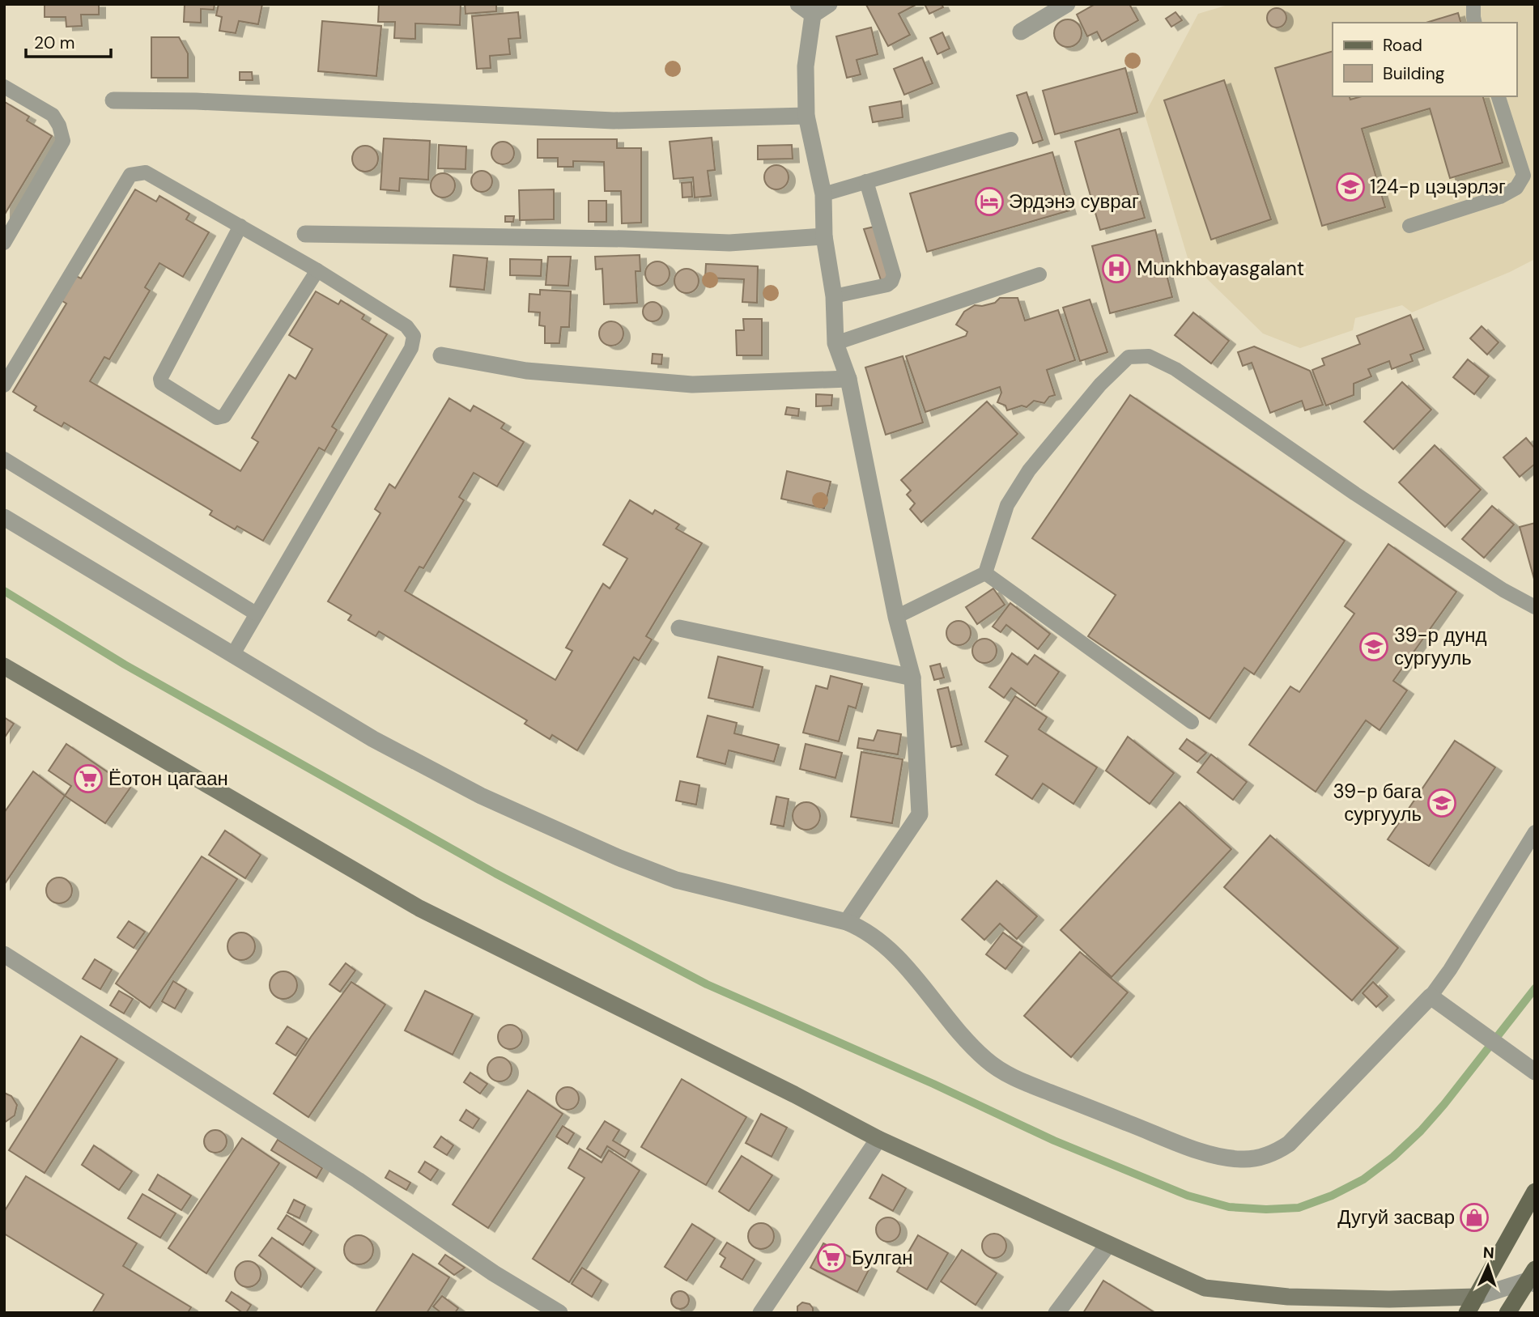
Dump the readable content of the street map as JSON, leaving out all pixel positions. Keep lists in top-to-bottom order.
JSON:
{
  "places": {
    "school or university": ["124-р цэцэрлэг", "39-р дунд сургууль", "39-р бага сургууль"],
    "hotel": ["Эрдэнэ сувраг"],
    "hospital": ["Munkhbayasgalant"],
    "supermarket": ["Ёотон цагаан", "Булган"],
    "shop": ["Дугуй засвар"]
  },
  "legend": ["Road", "Building"],
  "scale_bar": "20 m",
  "north": "top"
}
